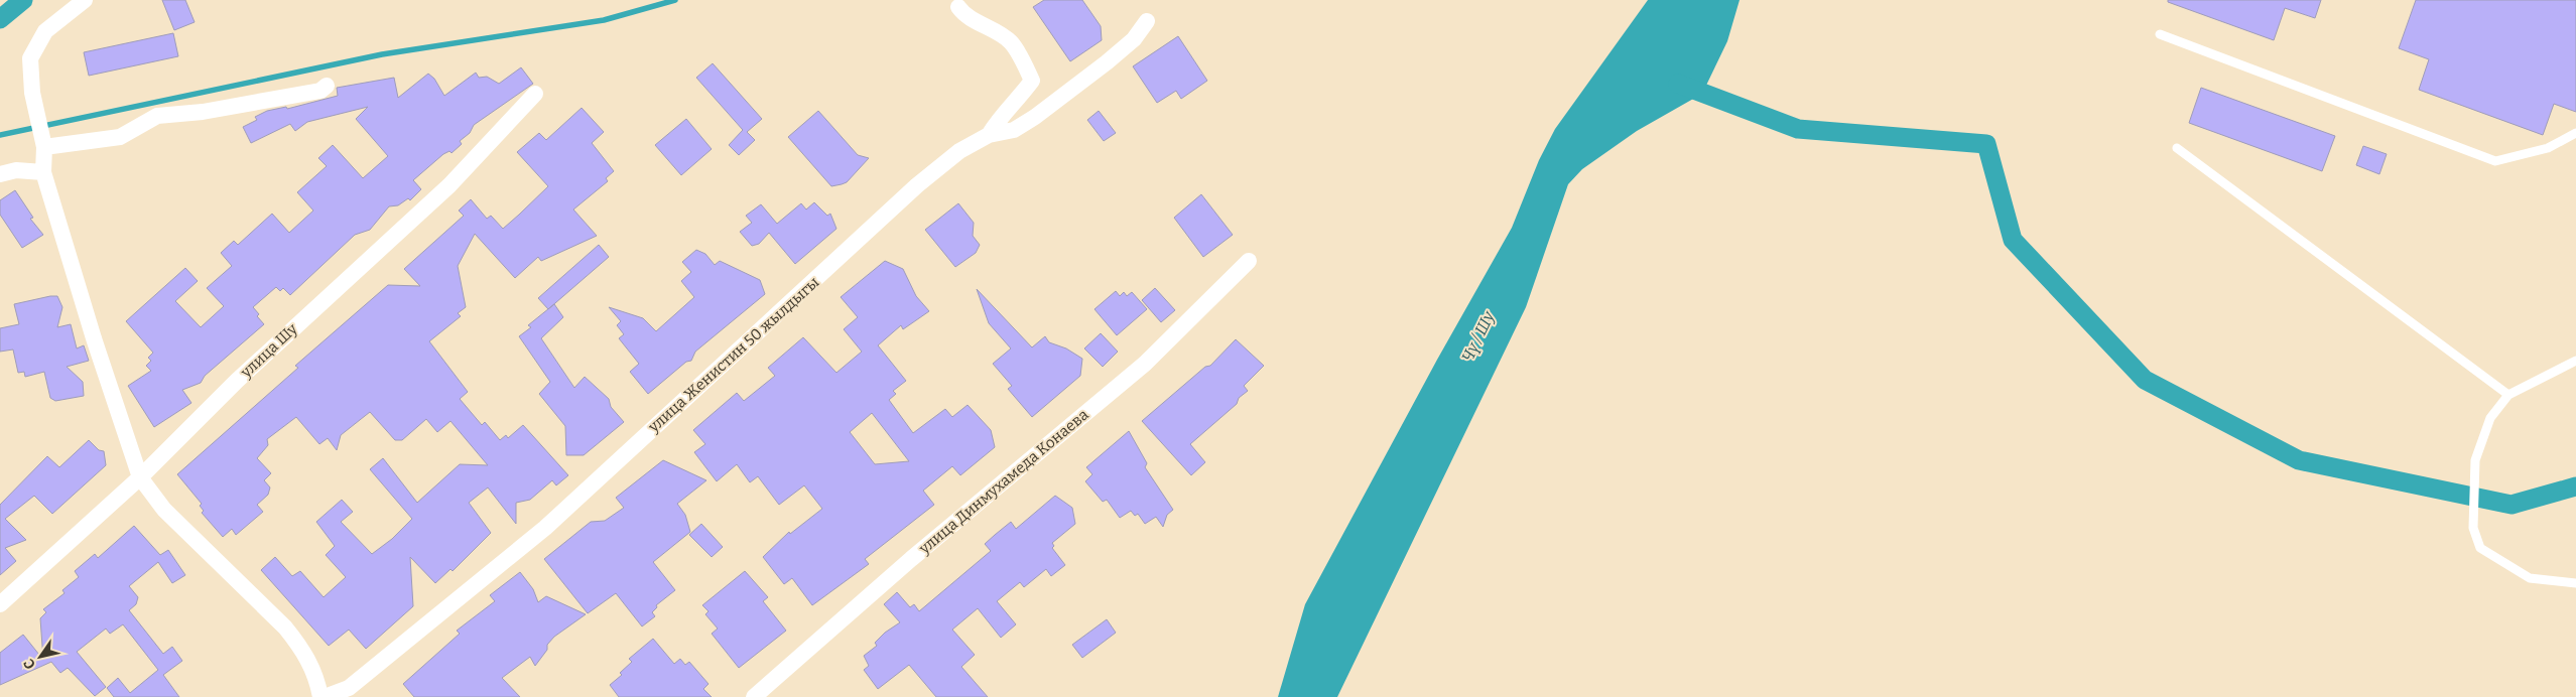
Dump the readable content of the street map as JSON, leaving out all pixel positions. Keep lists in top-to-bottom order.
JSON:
{
  "streets": {
    "street": ["улица Шу", "улица Женистин 50 жылдыгы", "улица Динмухамеда Конаева"]
  },
  "water": ["Чү / Шу"],
  "north": "bottom left"
}
